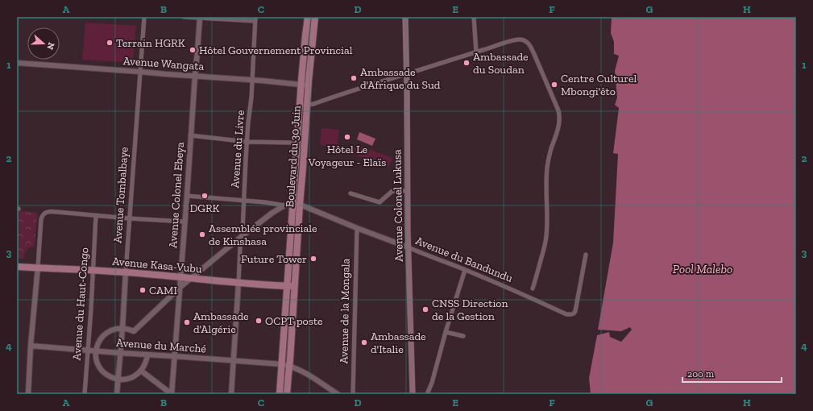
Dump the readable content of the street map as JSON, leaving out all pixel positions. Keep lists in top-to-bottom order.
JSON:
{
  "streets": {
    "main road": ["Boulevard du 30 Juin", "Avenue Colonel Lukusa", "Avenue Kasa-Vubu"],
    "street": [
      "Avenue Wangata",
      "Avenue du Livre",
      "Avenue Tombalbaye",
      "Avenue Colonel Ebeya",
      "Avenue du Bandundu",
      "Avenue du Haut-Congo",
      "Avenue de la Mongala",
      "Avenue du Marché"
    ]
  },
  "crossings": [
    ["Avenue Wangata", "Avenue du Livre"],
    ["Avenue Wangata", "Boulevard du 30 Juin"],
    ["Avenue Wangata", "Avenue Tombalbaye"],
    ["Avenue Wangata", "Avenue Colonel Ebeya"],
    ["Avenue du Livre", "Avenue Kasa-Vubu"],
    ["Boulevard du 30 Juin", "Avenue du Bandundu"],
    ["Boulevard du 30 Juin", "Avenue Kasa-Vubu"],
    ["Boulevard du 30 Juin", "Avenue du Marché"],
    ["Avenue Tombalbaye", "Avenue Kasa-Vubu"],
    ["Avenue Tombalbaye", "Avenue du Marché"],
    ["Avenue Colonel Ebeya", "Avenue Kasa-Vubu"],
    ["Avenue Colonel Ebeya", "Avenue du Marché"],
    ["Avenue Colonel Lukusa", "Avenue du Bandundu"],
    ["Avenue du Bandundu", "Avenue de la Mongala"],
    ["Avenue Kasa-Vubu", "Avenue du Haut-Congo"],
    ["Avenue du Haut-Congo", "Avenue du Marché"]
  ],
  "water": ["Pool Malebo"],
  "places": [
    "Terrain HGRK",
    "Hôtel Gouvernement Provincial",
    "Ambassade du Soudan",
    "Ambassade d'Afrique du Sud",
    "Centre Culturel Mbongi'êto",
    "Hôtel Le Voyageur - Elaïs",
    "DGRK",
    "Assemblée provinciale de Kinshasa",
    "Future Tower",
    "CAMI",
    "CNSS Direction de la Gestion",
    "OCPT poste",
    "Ambassade d'Algérie",
    "Ambassade d'Italie"
  ],
  "scale_bar": "200 m",
  "north": "right",
  "grid": {
    "columns": [
      "A",
      "B",
      "C",
      "D",
      "E",
      "F",
      "G",
      "H"
    ],
    "rows": [
      "1",
      "2",
      "3",
      "4"
    ]
  }
}
